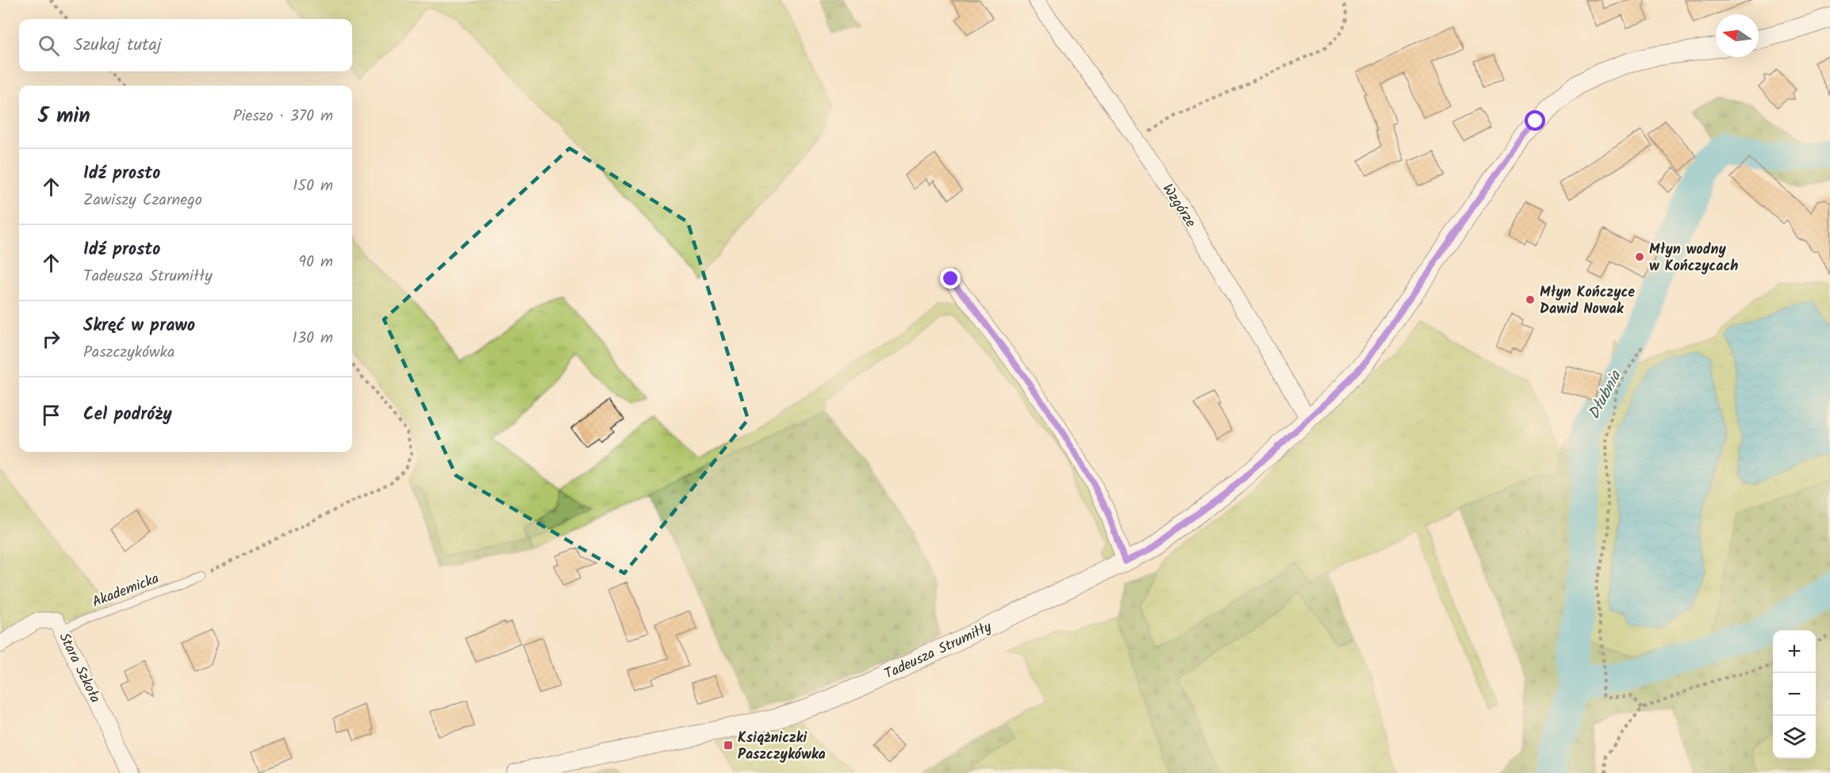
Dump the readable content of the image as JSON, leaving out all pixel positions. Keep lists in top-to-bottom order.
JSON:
{
  "streets": {
    "street": ["Wzgórze", "Tadeusza Strumiłły", "Stara Szkoła"],
    "lane": ["Akademicka"]
  },
  "crossings": [
    ["Wzgórze", "Tadeusza Strumiłły"],
    ["Akademicka", "Stara Szkoła"]
  ],
  "water": ["Dłubnia"],
  "places": {
    "other": ["Młyn wodny w Kończycach", "Młyn Kończyce Dawid Nowak"],
    "transit": ["Książniczki Paszczykówka"]
  },
  "north": "left",
  "page": {
    "search": "Szukaj tutaj",
    "heading": ["5 min", "Pieszo · 370 m"],
    "list": [
      ["Idź prosto", "Zawiszy Czarnego", "150 m"],
      ["Idź prosto", "Tadeusza Strumiłły", "90 m"],
      ["Skręć w prawo", "Paszczykówka", "130 m"],
      "Cel podróży"
    ],
    "map_buttons": ["+", "−"]
  }
}
